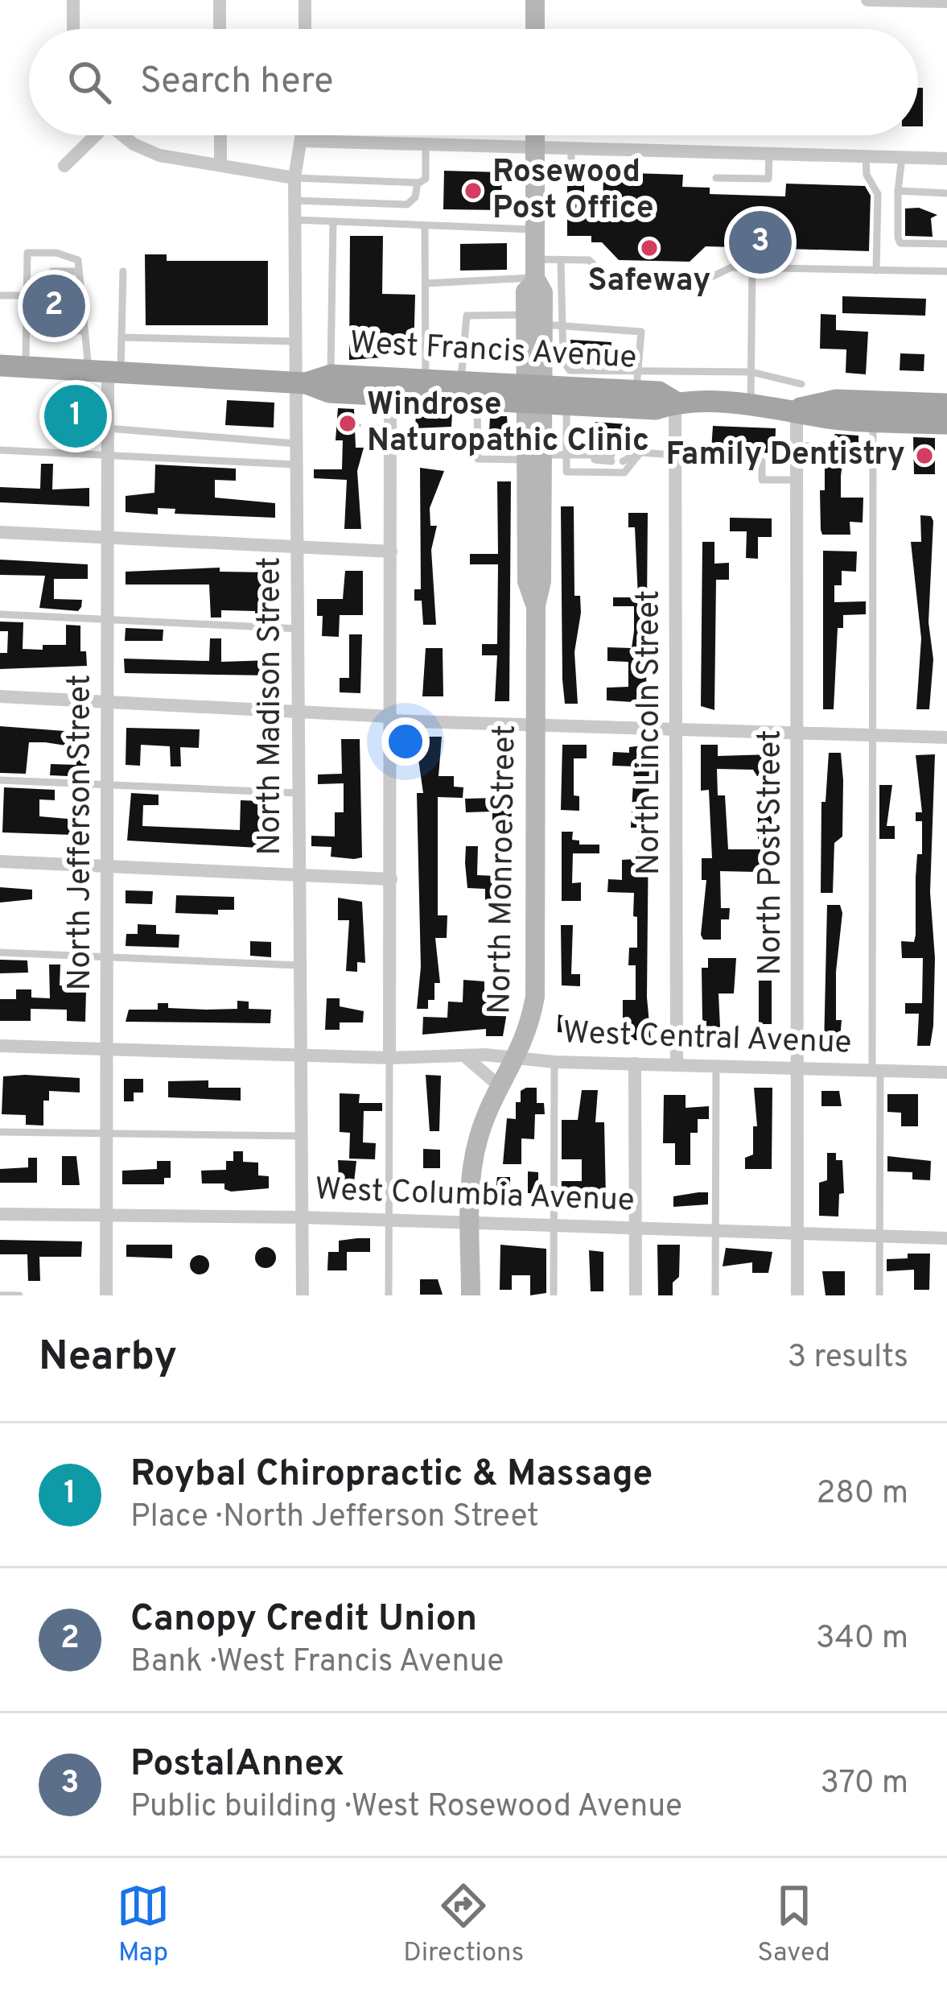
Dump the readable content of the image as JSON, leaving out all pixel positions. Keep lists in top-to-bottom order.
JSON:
{
  "streets": {
    "main road": ["West Francis Avenue", "North Monroe Street"],
    "street": [
      "North Madison Street",
      "North Lincoln Street",
      "North Jefferson Street",
      "North Post Street",
      "West Central Avenue",
      "West Columbia Avenue"
    ]
  },
  "crossings": [
    ["West Francis Avenue", "North Madison Street"],
    ["West Francis Avenue", "North Lincoln Street"],
    ["West Francis Avenue", "North Jefferson Street"],
    ["West Francis Avenue", "North Post Street"],
    ["West Francis Avenue", "North Monroe Street"],
    ["North Madison Street", "West Central Avenue"],
    ["North Madison Street", "West Columbia Avenue"],
    ["North Lincoln Street", "West Central Avenue"],
    ["North Jefferson Street", "West Central Avenue"],
    ["North Jefferson Street", "West Columbia Avenue"],
    ["North Post Street", "West Central Avenue"],
    ["North Post Street", "West Columbia Avenue"],
    ["North Monroe Street", "West Central Avenue"],
    ["North Monroe Street", "West Columbia Avenue"]
  ],
  "places": [
    "Rosewood Post Office",
    "Safeway",
    "Windrose Naturopathic Clinic",
    "Family Dentistry"
  ],
  "page": {
    "search": "Search here",
    "pins": ["3", "2", "1"],
    "heading": ["Nearby", "3 results"],
    "list": [
      {
        "mark": "1",
        "name": "Roybal Chiropractic & Massage",
        "note": "Place · North Jefferson Street",
        "value": "280 m"
      },
      {
        "mark": "2",
        "name": "Canopy Credit Union",
        "note": "Bank · West Francis Avenue",
        "value": "340 m"
      },
      {
        "mark": "3",
        "name": "PostalAnnex",
        "note": "Public building · West Rosewood Avenue",
        "value": "370 m"
      }
    ],
    "nav": ["Map", "Directions", "Saved"]
  }
}
